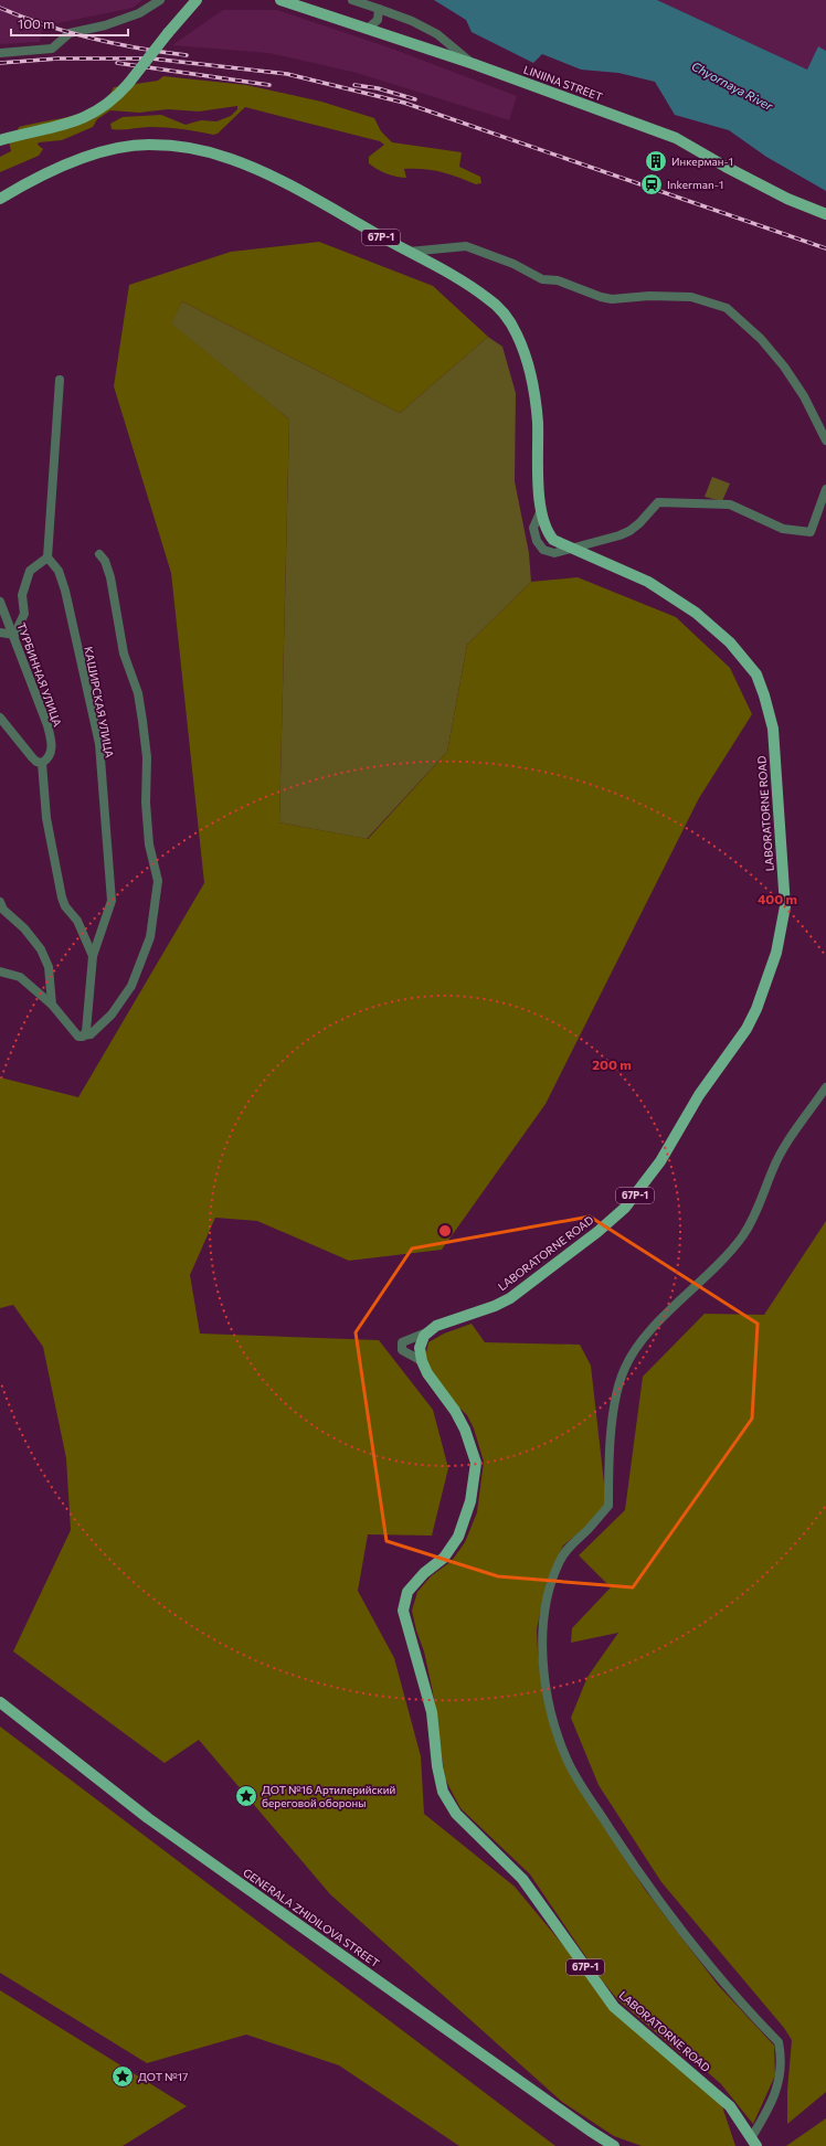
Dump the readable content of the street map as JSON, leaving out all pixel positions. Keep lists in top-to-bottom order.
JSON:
{
  "streets": {
    "main road": [
      "LINIINA STREET",
      "67Р-1",
      "LABORATORNE ROAD",
      "GENERALA ZHIDILOVA STREET"
    ],
    "street": ["ТУРБИННАЯ УЛИЦА", "КАШИРСКАЯ УЛИЦА"]
  },
  "crossings": [
    ["67Р-1", "LABORATORNE ROAD"]
  ],
  "water": ["Chyornaya River"],
  "places": {
    "building": ["Инкерман-1"],
    "station": ["Inkerman-1"],
    "place": ["ДОТ №16 Артилерийский береговой обороны", "ДОТ №17"]
  },
  "scale_bar": "100 m",
  "rings": ["400 m", "200 m"]
}
